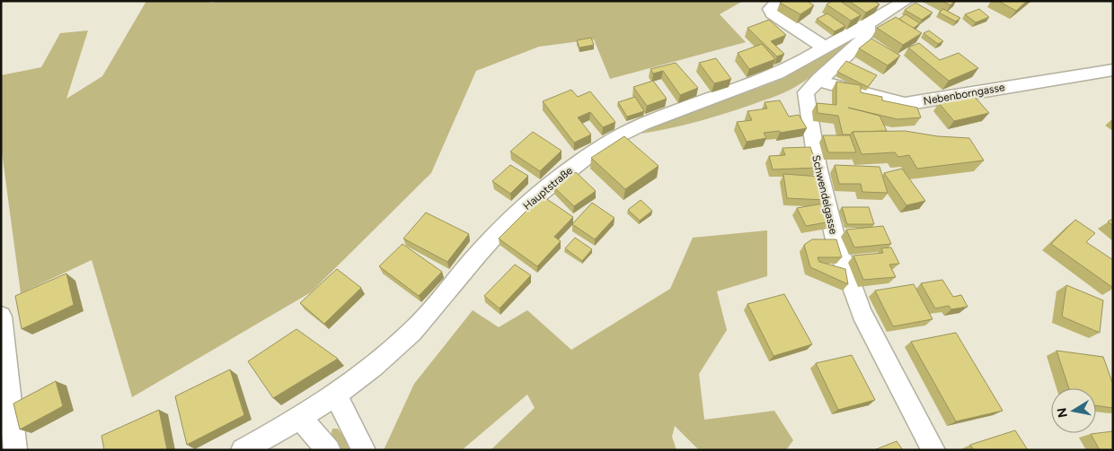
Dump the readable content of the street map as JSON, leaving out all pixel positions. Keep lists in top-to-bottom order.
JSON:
{
  "streets": {
    "street": ["Nebenborngasse", "Hauptstraße", "Schwendelgasse"]
  },
  "crossings": [
    ["Nebenborngasse", "Schwendelgasse"],
    ["Hauptstraße", "Schwendelgasse"]
  ],
  "north": "left"
}
